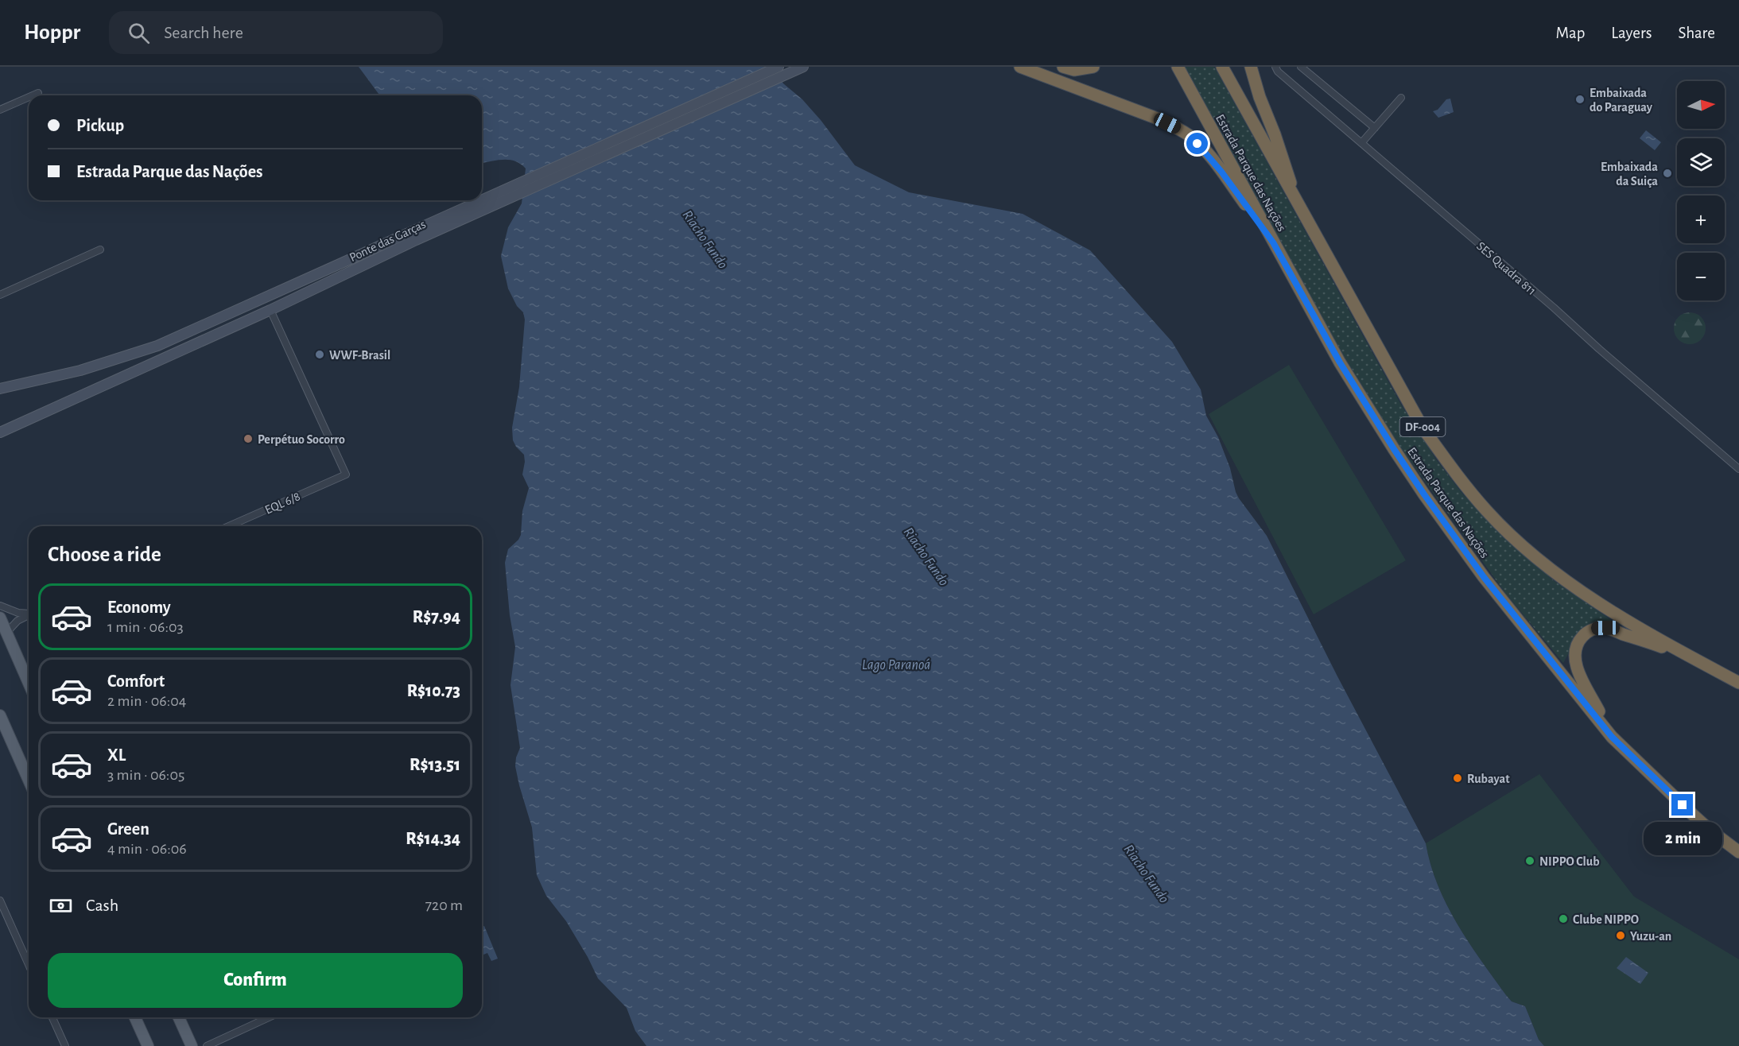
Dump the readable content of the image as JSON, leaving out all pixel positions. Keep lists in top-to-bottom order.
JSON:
{
  "streets": {
    "highway": ["Estrada Parque das Nações", "DF-004"],
    "main road": ["Ponte das Garças"],
    "street": ["SES Quadra 811", "EQL 6/8"]
  },
  "crossings": [
    ["Ponte das Garças", "EQL 6/8"]
  ],
  "water": ["Riacho Fundo", "Lago Paranoá"],
  "places": [
    "Embaixada do Paraguay",
    "Embaixada da Suiça",
    "WWF-Brasil",
    "Perpétuo Socorro",
    "Rubayat",
    "NIPPO Club",
    "Clube NIPPO",
    "Yuzu-an"
  ],
  "north": "right",
  "page": {
    "header": "Hoppr",
    "search": "Search here",
    "nav": ["Map", "Layers", "Share"],
    "map_buttons": ["+", "−"],
    "banner": ["Pickup", "Estrada Parque das Nações"],
    "heading": "Choose a ride",
    "list": [
      {
        "name": "Economy",
        "note": "1 min · 06:03",
        "value": "R$7.94"
      },
      {
        "name": "Comfort",
        "note": "2 min · 06:04",
        "value": "R$10.73"
      },
      {
        "name": "XL",
        "note": "3 min · 06:05",
        "value": "R$13.51"
      },
      {
        "name": "Green",
        "note": "4 min · 06:06",
        "value": "R$14.34"
      }
    ],
    "bubble": "2 min",
    "pay": ["Cash", "720 m"],
    "buttons": "Confirm"
  }
}
